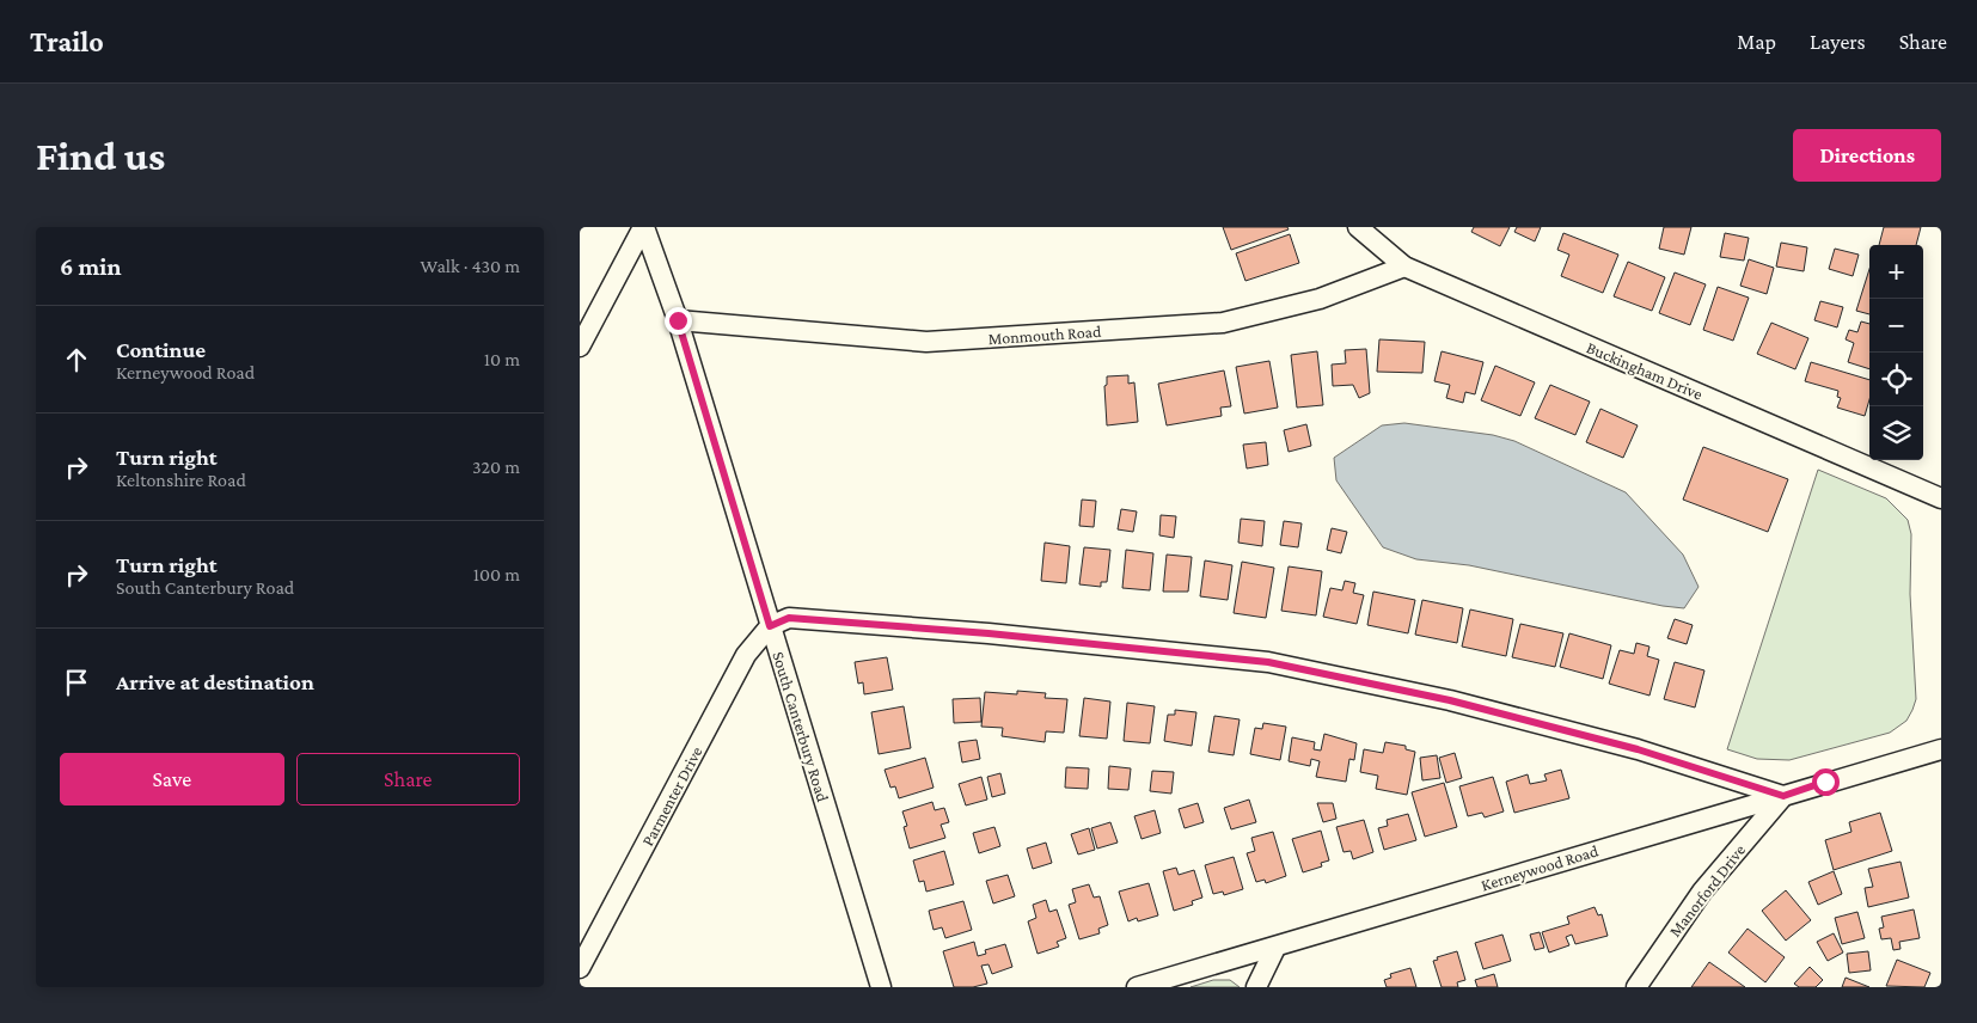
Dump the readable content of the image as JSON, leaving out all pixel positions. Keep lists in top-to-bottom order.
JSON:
{
  "streets": {
    "street": [
      "Monmouth Road",
      "Buckingham Drive",
      "South Canterbury Road",
      "Parmenter Drive",
      "Kerneywood Road",
      "Manorford Drive"
    ]
  },
  "crossings": [
    ["Monmouth Road", "Buckingham Drive"],
    ["Monmouth Road", "South Canterbury Road"],
    ["South Canterbury Road", "Parmenter Drive"],
    ["Kerneywood Road", "Manorford Drive"]
  ],
  "page": {
    "header": "Trailo",
    "nav": ["Map", "Layers", "Share"],
    "buttons": [
      "Directions",
      ["Save", "Share"]
    ],
    "title": "Find us",
    "heading": ["6 min", "Walk · 430 m"],
    "map_buttons": ["+", "−"],
    "list": [
      ["Continue", "Kerneywood Road", "10 m"],
      ["Turn right", "Keltonshire Road", "320 m"],
      ["Turn right", "South Canterbury Road", "100 m"],
      "Arrive at destination"
    ]
  }
}
